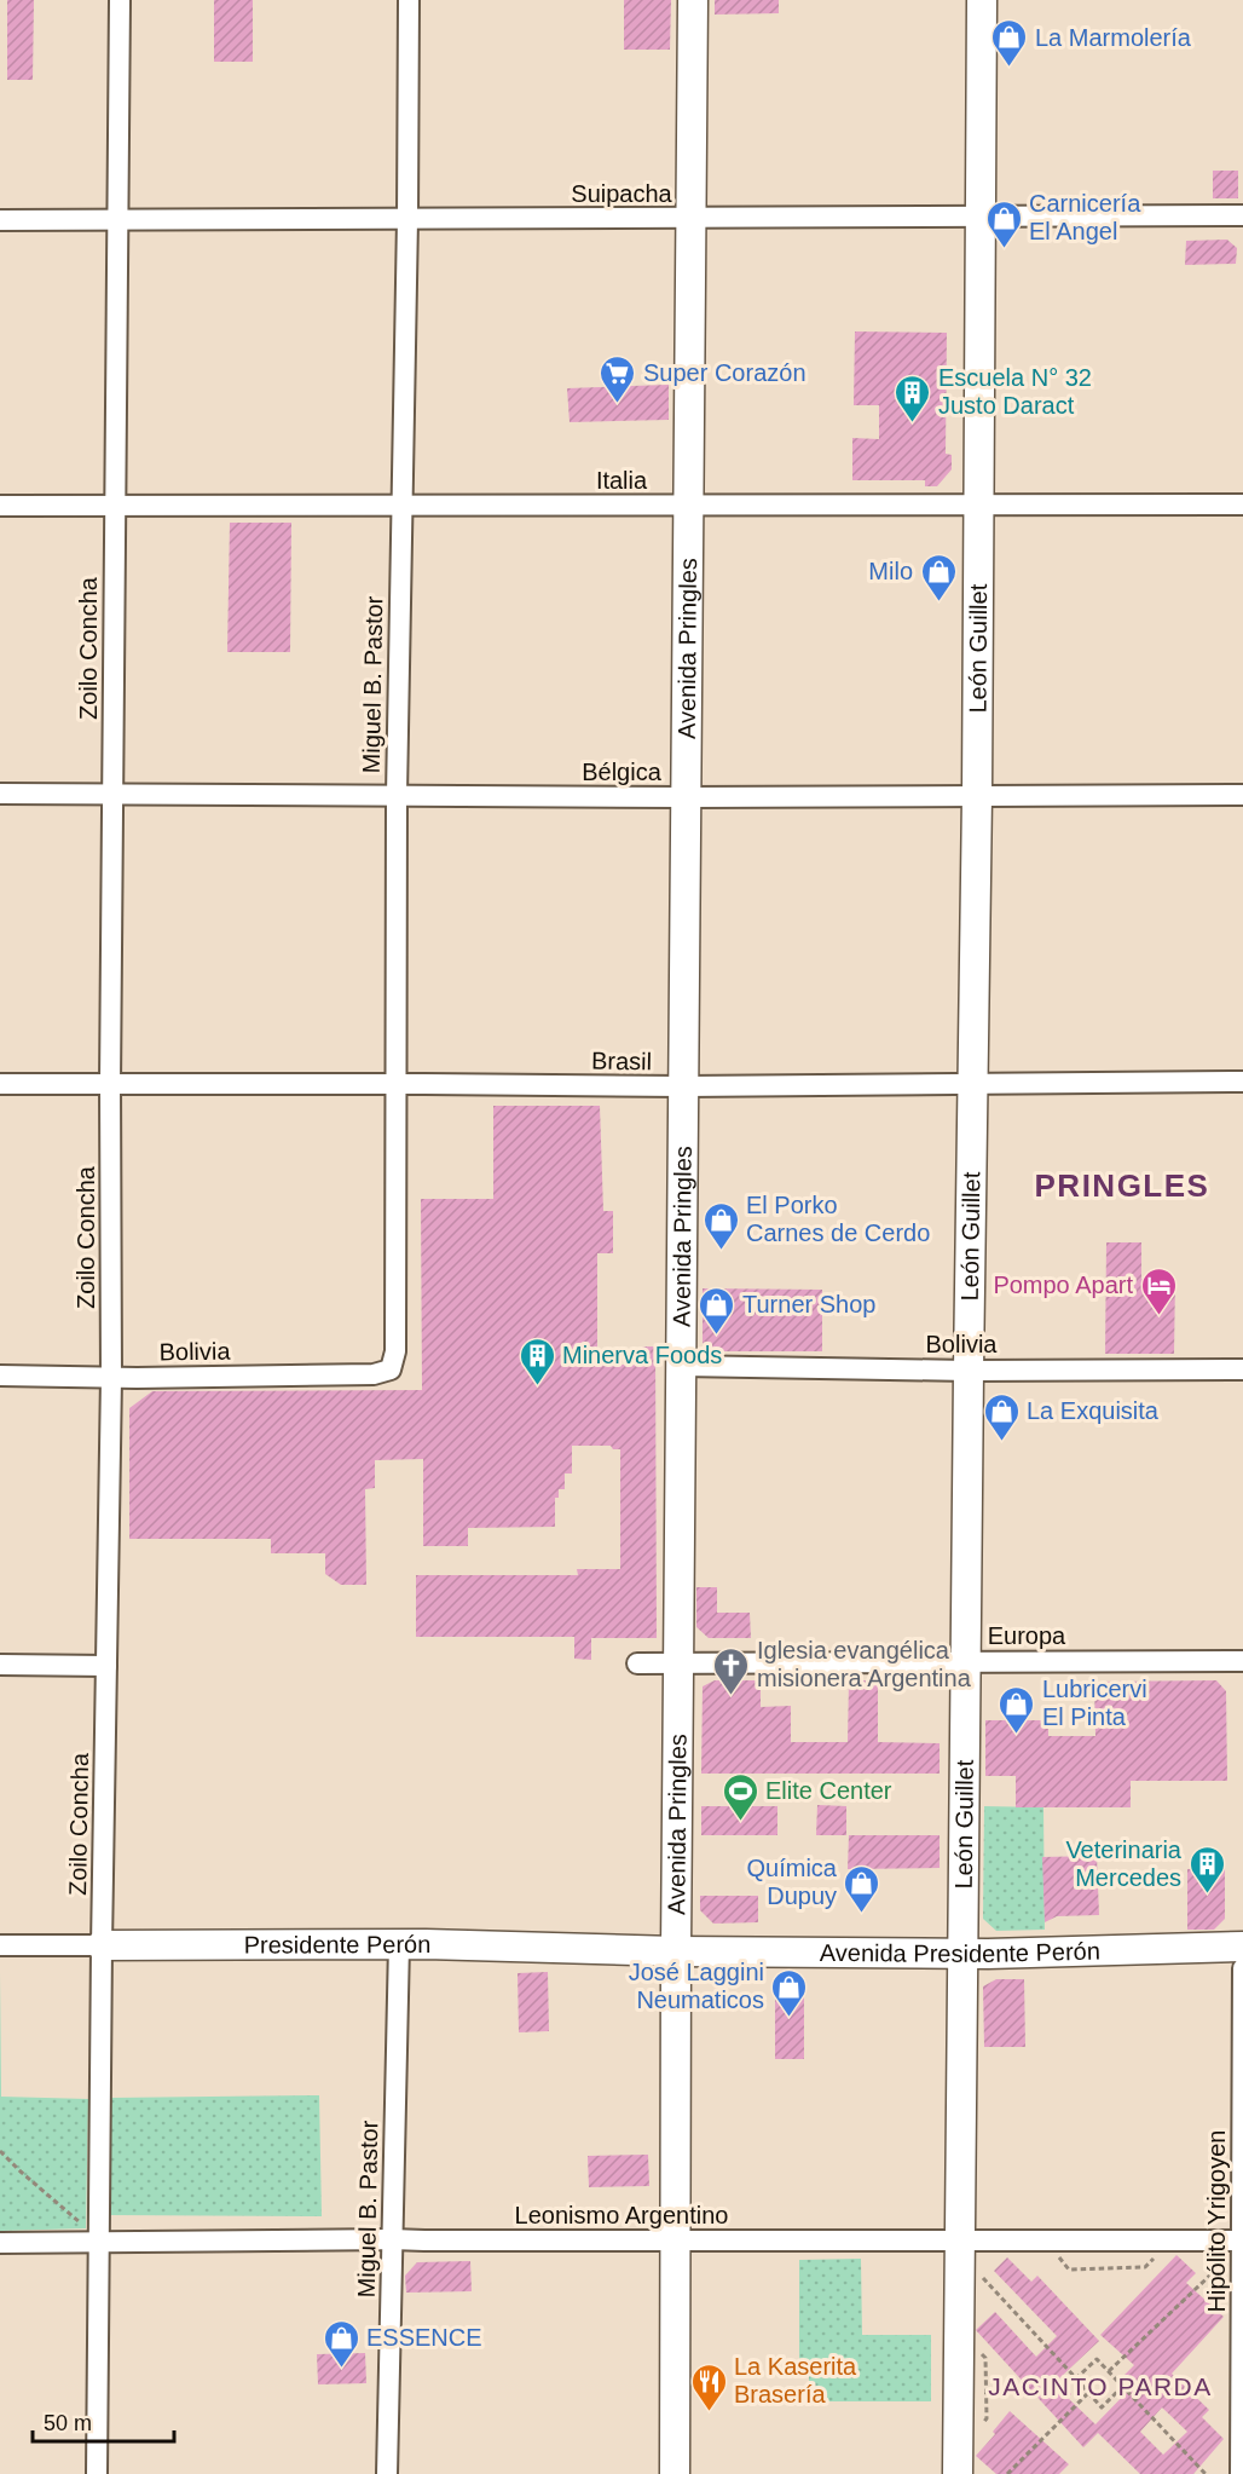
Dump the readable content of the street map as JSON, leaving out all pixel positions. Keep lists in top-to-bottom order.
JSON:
{
  "streets": {
    "street": [
      "Suipacha",
      "Italia",
      "Zoilo Concha",
      "Avenida Pringles",
      "León Guillet",
      "Miguel B. Pastor",
      "Bélgica",
      "Brasil",
      "Bolivia",
      "Europa",
      "Presidente Perón",
      "Avenida Presidente Perón",
      "Leonismo Argentino",
      "Hipólito Yrigoyen"
    ]
  },
  "crossings": [
    ["Suipacha", "Zoilo Concha"],
    ["Suipacha", "Avenida Pringles"],
    ["Suipacha", "León Guillet"],
    ["Suipacha", "Miguel B. Pastor"],
    ["Italia", "Zoilo Concha"],
    ["Italia", "Avenida Pringles"],
    ["Italia", "León Guillet"],
    ["Italia", "Miguel B. Pastor"],
    ["Zoilo Concha", "Bélgica"],
    ["Zoilo Concha", "Brasil"],
    ["Zoilo Concha", "Bolivia"],
    ["Zoilo Concha", "Presidente Perón"],
    ["Zoilo Concha", "Leonismo Argentino"],
    ["Avenida Pringles", "Bélgica"],
    ["Avenida Pringles", "Brasil"],
    ["Avenida Pringles", "Bolivia"],
    ["Avenida Pringles", "Europa"],
    ["Avenida Pringles", "Presidente Perón"],
    ["Avenida Pringles", "Avenida Presidente Perón"],
    ["Avenida Pringles", "Leonismo Argentino"],
    ["León Guillet", "Bélgica"],
    ["León Guillet", "Brasil"],
    ["León Guillet", "Bolivia"],
    ["León Guillet", "Europa"],
    ["León Guillet", "Avenida Presidente Perón"],
    ["León Guillet", "Leonismo Argentino"],
    ["Miguel B. Pastor", "Bélgica"],
    ["Miguel B. Pastor", "Brasil"],
    ["Miguel B. Pastor", "Bolivia"],
    ["Miguel B. Pastor", "Presidente Perón"],
    ["Miguel B. Pastor", "Leonismo Argentino"],
    ["Presidente Perón", "Avenida Presidente Perón"],
    ["Leonismo Argentino", "Hipólito Yrigoyen"]
  ],
  "districts": ["PRINGLES", "JACINTO PARDA"],
  "places": {
    "shop": [
      "La Marmolería",
      "Carnicería El Angel",
      "Milo",
      "El Porko Carnes de Cerdo",
      "Turner Shop",
      "La Exquisita",
      "Lubricervi El Pinta",
      "Química Dupuy",
      "José Laggini Neumaticos",
      "ESSENCE"
    ],
    "supermarket": ["Super Corazón"],
    "building": ["Escuela N° 32 Justo Daract", "Minerva Foods", "Veterinaria Mercedes"],
    "hotel": ["Pompo Apart"],
    "church": ["Iglesia evangélica misionera Argentina"],
    "sports": ["Elite Center"],
    "restaurant": ["La Kaserita Brasería"]
  },
  "scale_bar": "50 m"
}
